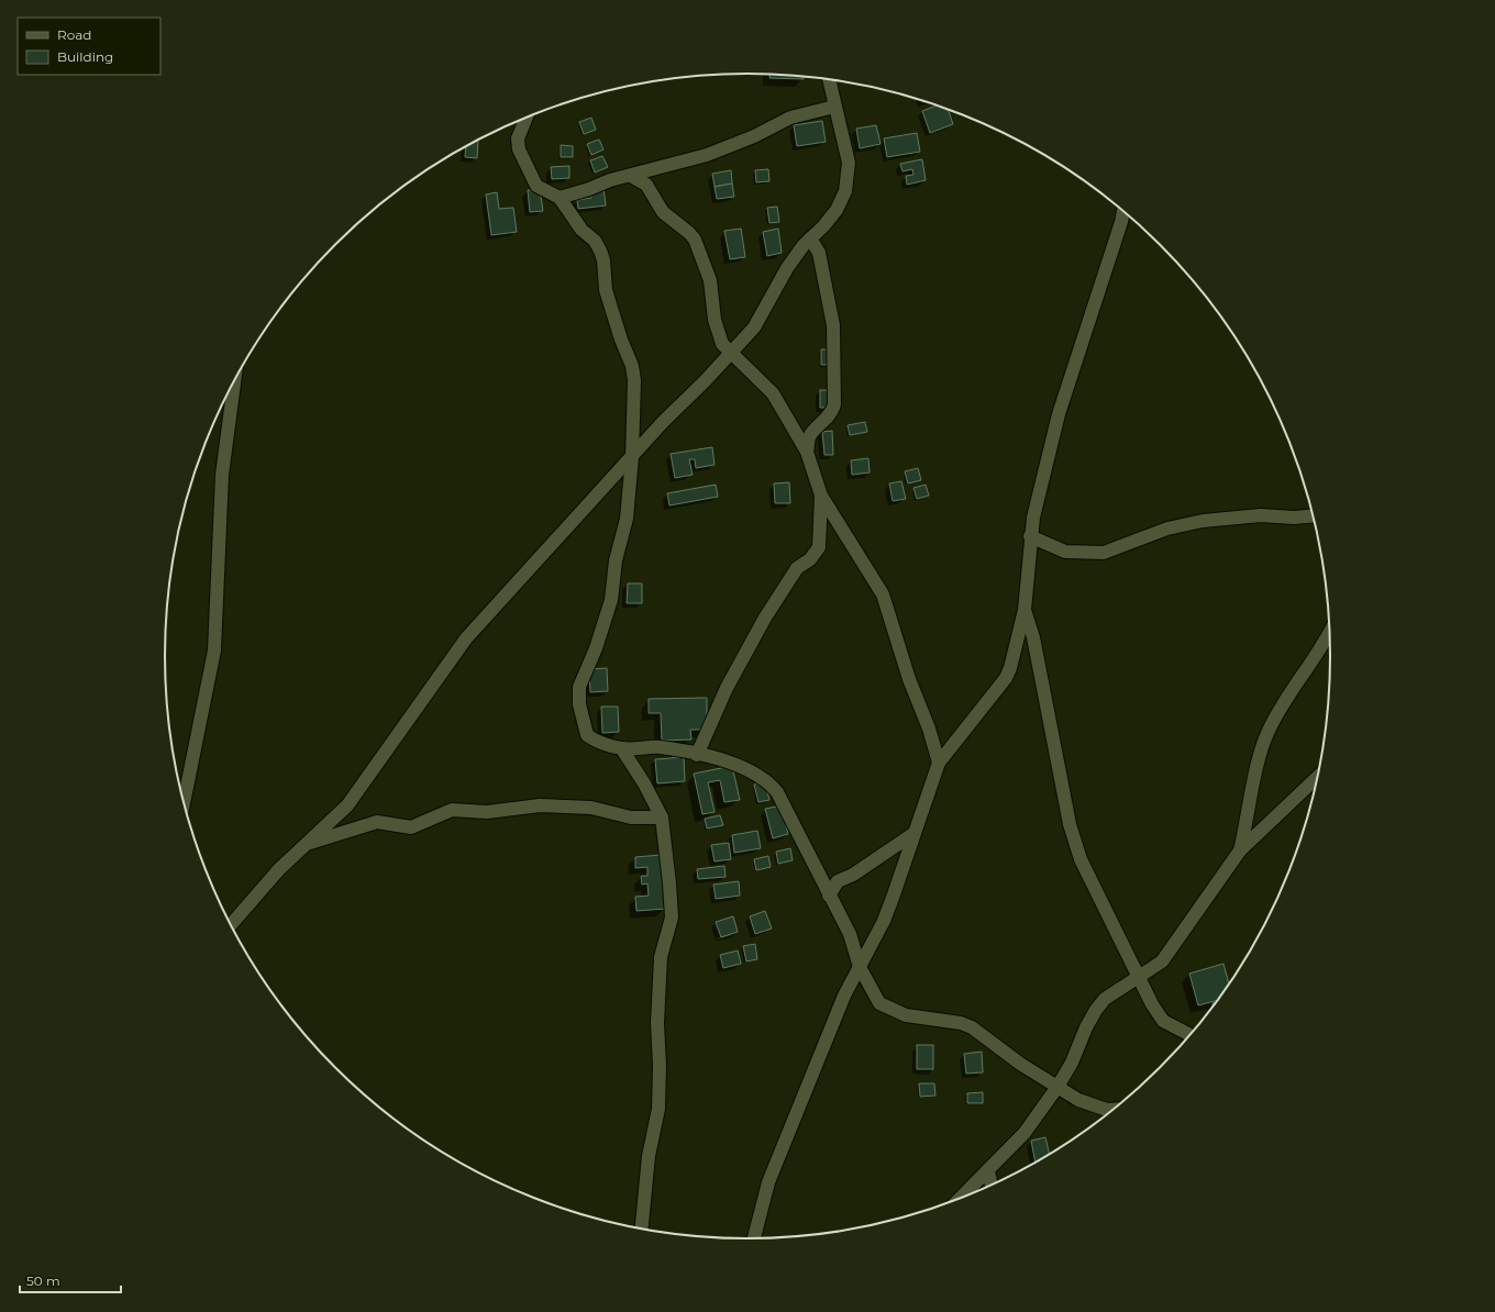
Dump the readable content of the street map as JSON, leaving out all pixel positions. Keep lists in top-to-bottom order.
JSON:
{
  "legend": ["Road", "Building"],
  "scale_bar": "50 m"
}
